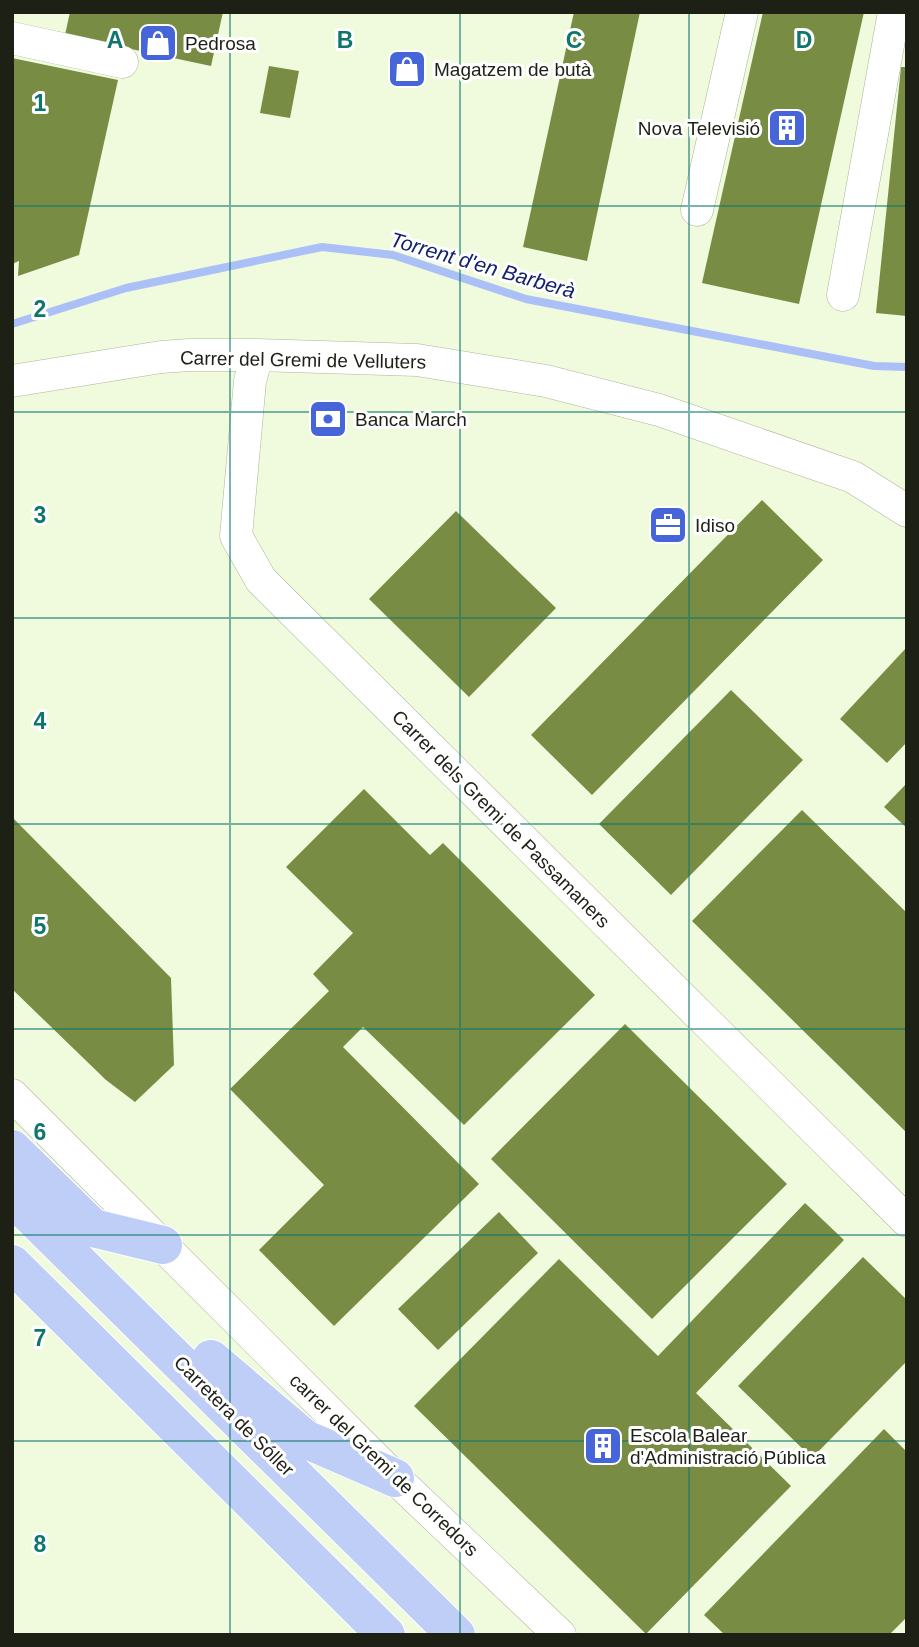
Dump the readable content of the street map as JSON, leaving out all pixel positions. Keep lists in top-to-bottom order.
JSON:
{
  "streets": {
    "main road": ["Carretera de Sóller"],
    "street": ["Carrer del Gremi de Velluters", "Carrer dels Gremi de Passamaners", "carrer del Gremi de Corredors"]
  },
  "crossings": [
    ["Carrer del Gremi de Velluters", "Carrer dels Gremi de Passamaners"]
  ],
  "water": ["Torrent d'en Barberà"],
  "places": {
    "shop": ["Pedrosa", "Magatzem de butà"],
    "building": ["Nova Televisió", "Escola Balear d'Administració Pública"],
    "bank": ["Banca March"],
    "office": ["Idiso"]
  },
  "grid": {
    "columns": [
      "A",
      "B",
      "C",
      "D"
    ],
    "rows": [
      "1",
      "2",
      "3",
      "4",
      "5",
      "6",
      "7",
      "8"
    ]
  }
}
